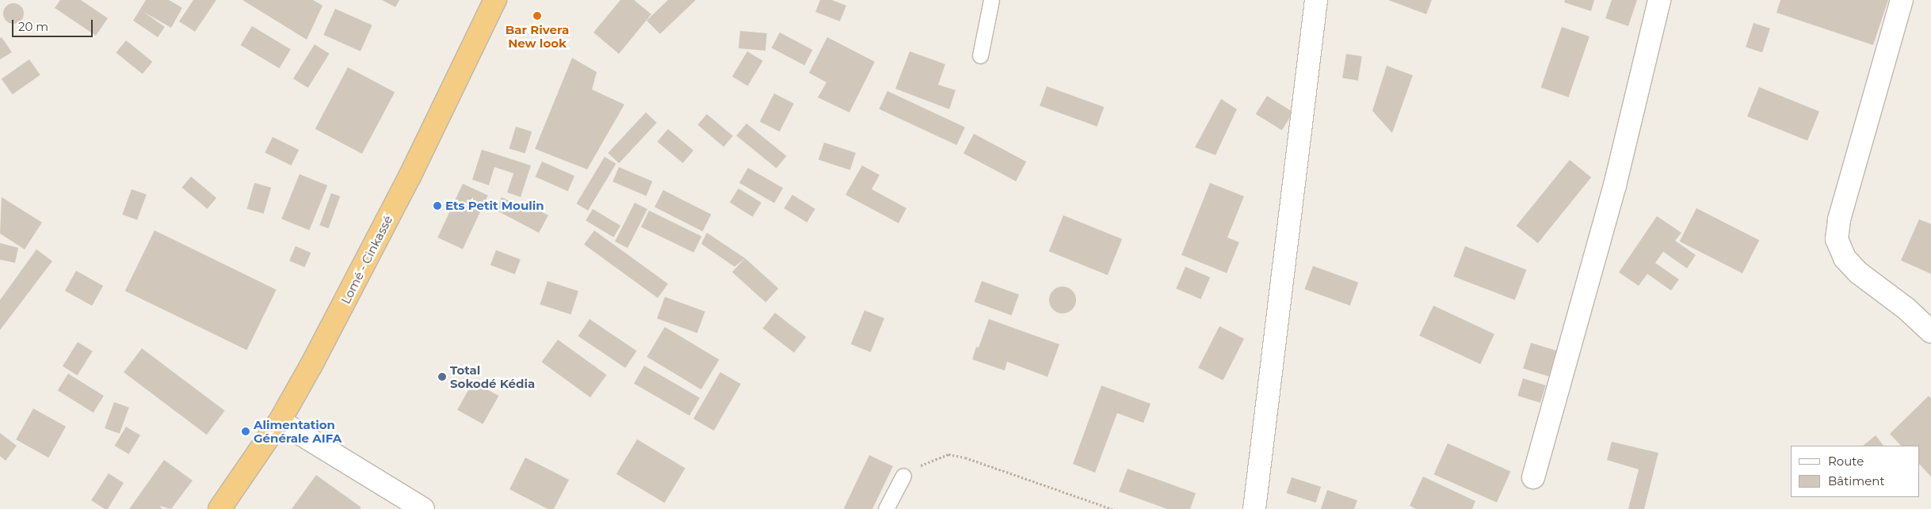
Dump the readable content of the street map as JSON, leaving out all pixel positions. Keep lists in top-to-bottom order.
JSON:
{
  "streets": {
    "highway": ["Lomé - Cinkassé"]
  },
  "places": [
    "Bar Rivera New look",
    "Ets Petit Moulin",
    "Total Sokodé Kédia",
    "Alimentation Générale AIFA"
  ],
  "legend": ["Route", "Bâtiment"],
  "scale_bar": "20 m"
}
